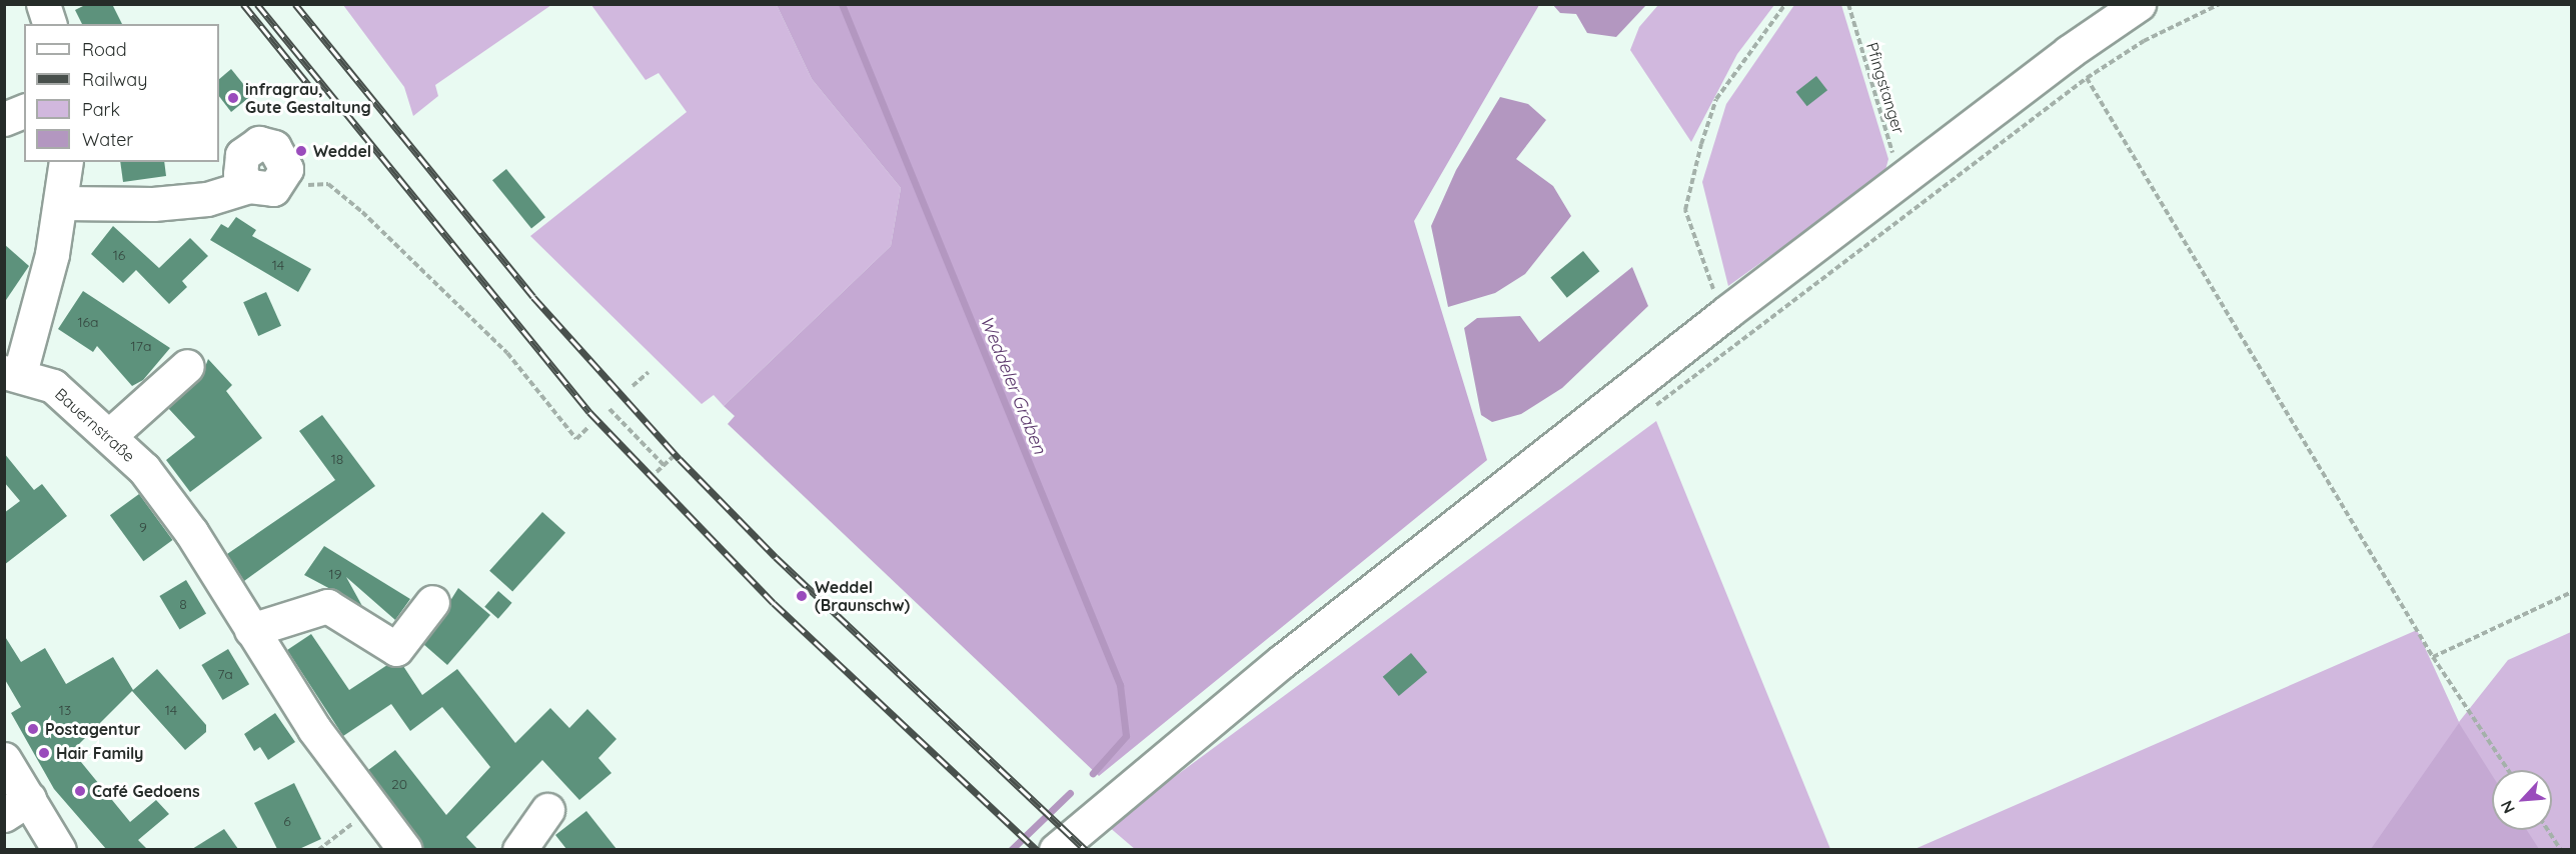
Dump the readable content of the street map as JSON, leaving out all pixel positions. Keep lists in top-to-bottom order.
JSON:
{
  "streets": {
    "street": ["Bauernstraße"],
    "path": ["Pfingstanger"]
  },
  "water": ["Weddeler Graben"],
  "places": [
    "infragrau, Gute Gestaltung",
    "Weddel",
    "Weddel (Braunschw)",
    "Postagentur",
    "Hair Family",
    "Café Gedoens"
  ],
  "house_numbers": [
    "16",
    "14",
    "16a",
    "17a",
    "18",
    "9",
    "19",
    "8",
    "7a",
    "13",
    "14",
    "20",
    "6"
  ],
  "legend": [
    "Road",
    "Railway",
    "Park",
    "Water"
  ],
  "north": "bottom left"
}
